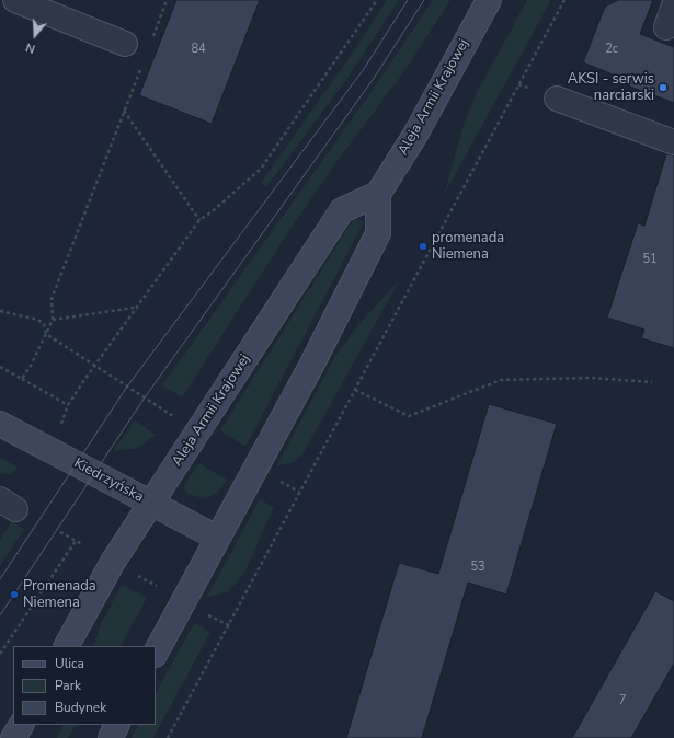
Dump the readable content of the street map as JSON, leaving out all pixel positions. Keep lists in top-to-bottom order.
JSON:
{
  "streets": {
    "main road": ["Aleja Armii Krajowej", "Kiedrzyńska"]
  },
  "crossings": [
    ["Aleja Armii Krajowej", "Kiedrzyńska"]
  ],
  "places": ["AKSI - serwis narciarski", "promenada Niemena", "Promenada Niemena"],
  "house_numbers": [
    "84",
    "2c",
    "51",
    "53",
    "7"
  ],
  "legend": ["Ulica", "Park", "Budynek"],
  "north": "bottom"
}
